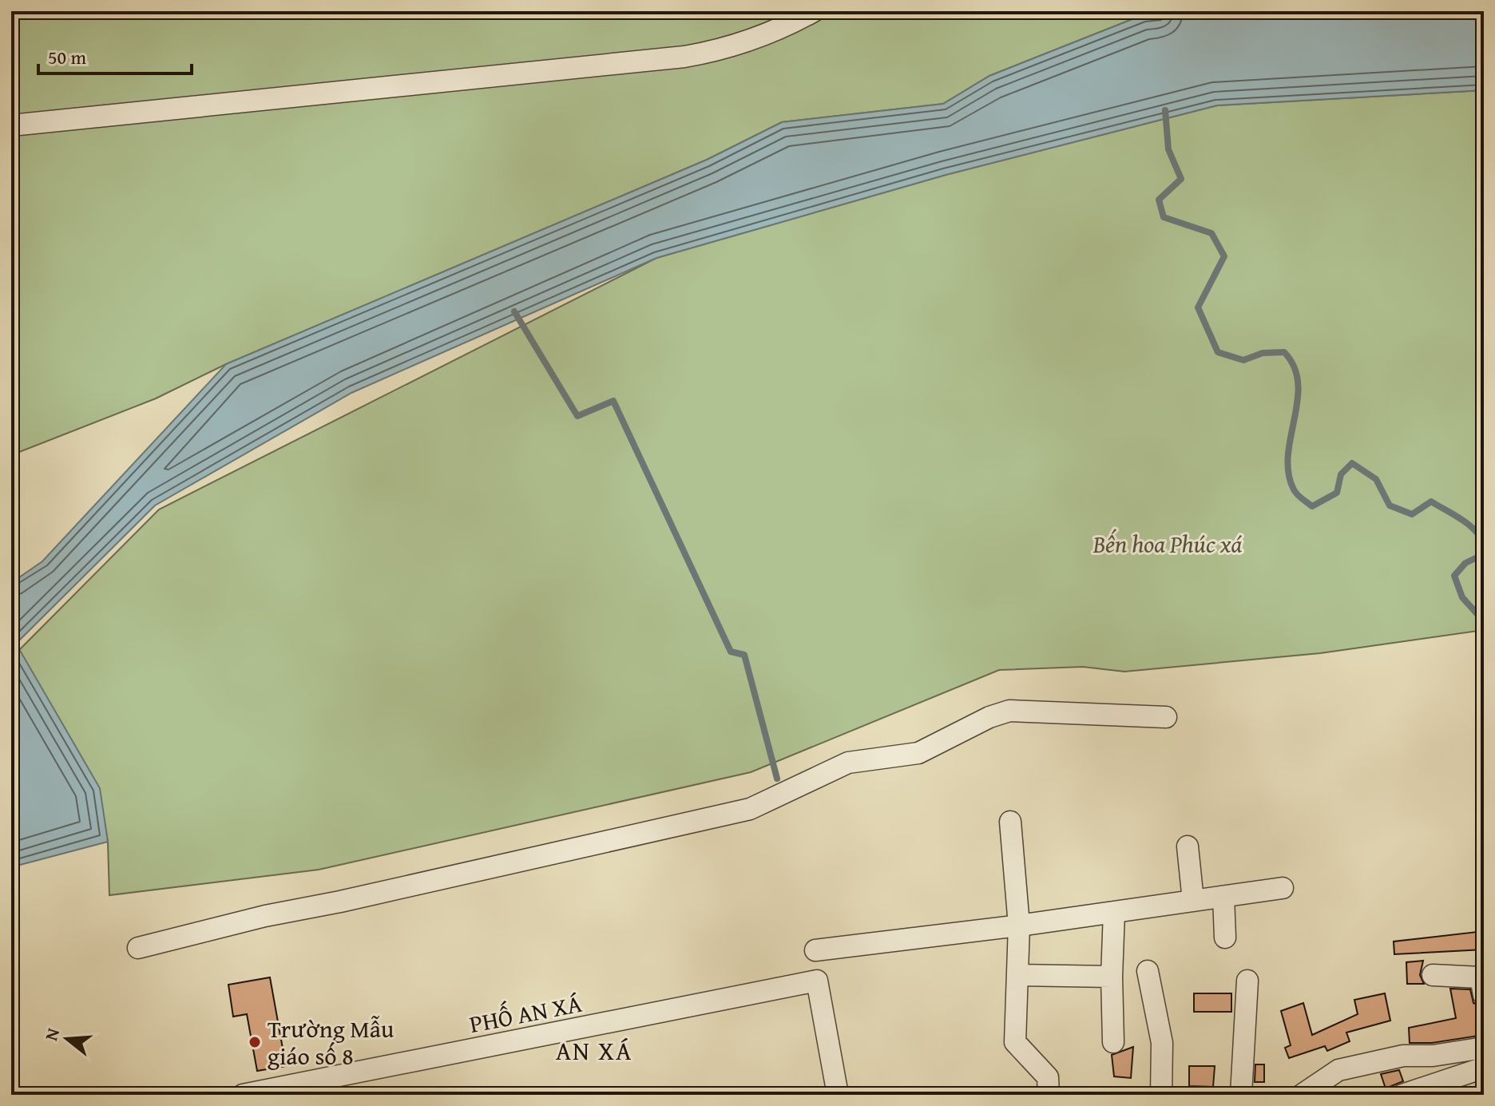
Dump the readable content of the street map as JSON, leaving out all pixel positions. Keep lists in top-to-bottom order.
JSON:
{
  "streets": {
    "street": ["PHỐ AN XÁ"]
  },
  "districts": ["AN XÁ"],
  "parks": ["Bến hoa Phúc xá"],
  "places": ["Trường Mẫu giáo số 8"],
  "scale_bar": "50 m",
  "north": "left"
}
